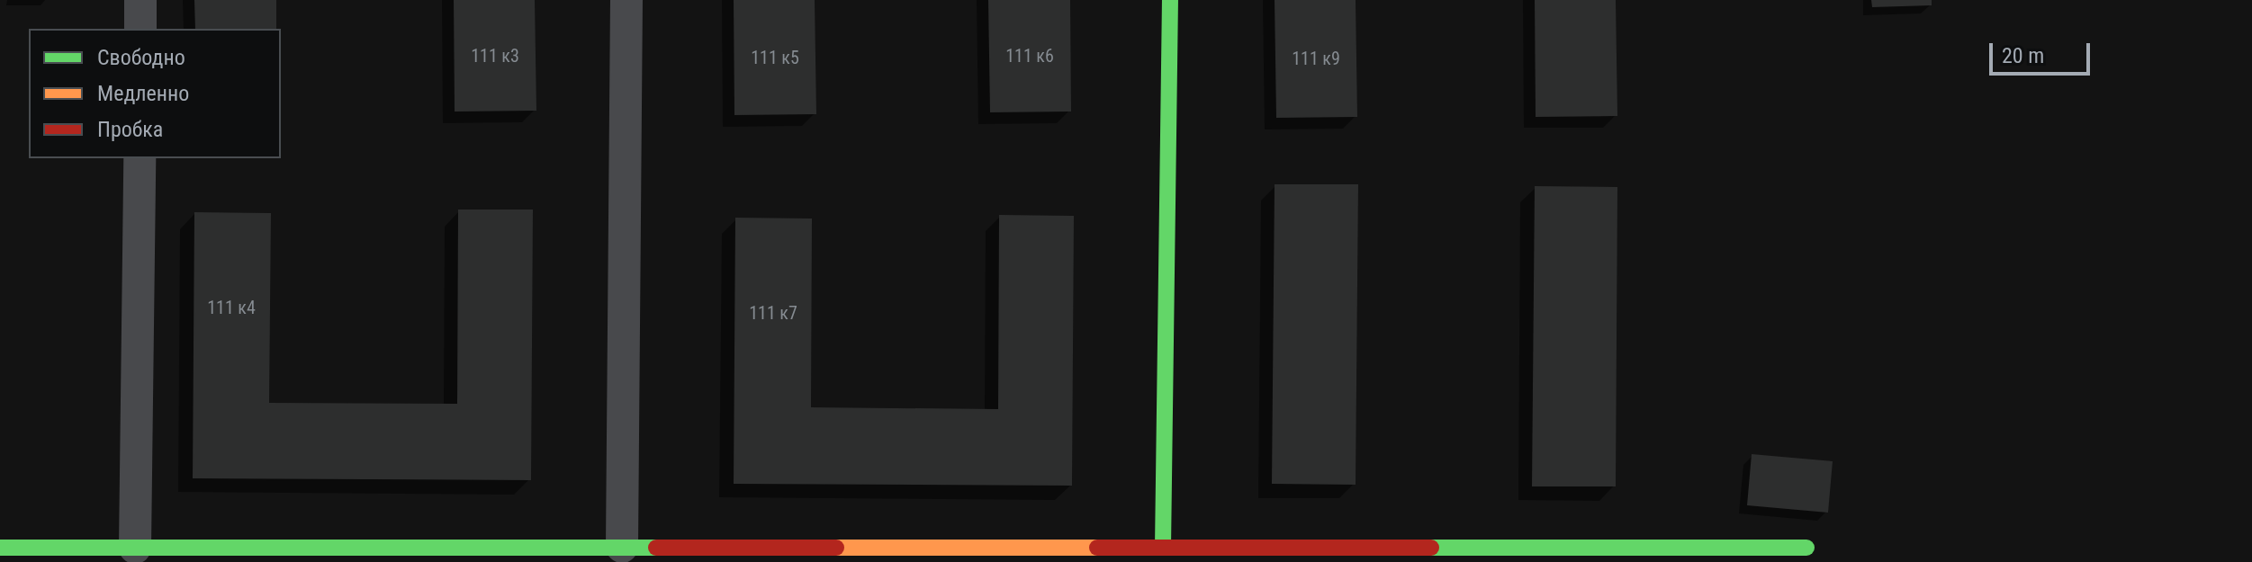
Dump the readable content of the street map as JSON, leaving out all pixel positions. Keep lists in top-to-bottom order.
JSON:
{
  "house_numbers": [
    "111 к3",
    "111 к6",
    "111 к5",
    "111 к9",
    "111 к4",
    "111 к7"
  ],
  "legend": ["Свободно", "Медленно", "Пробка"],
  "scale_bar": "20 m"
}
